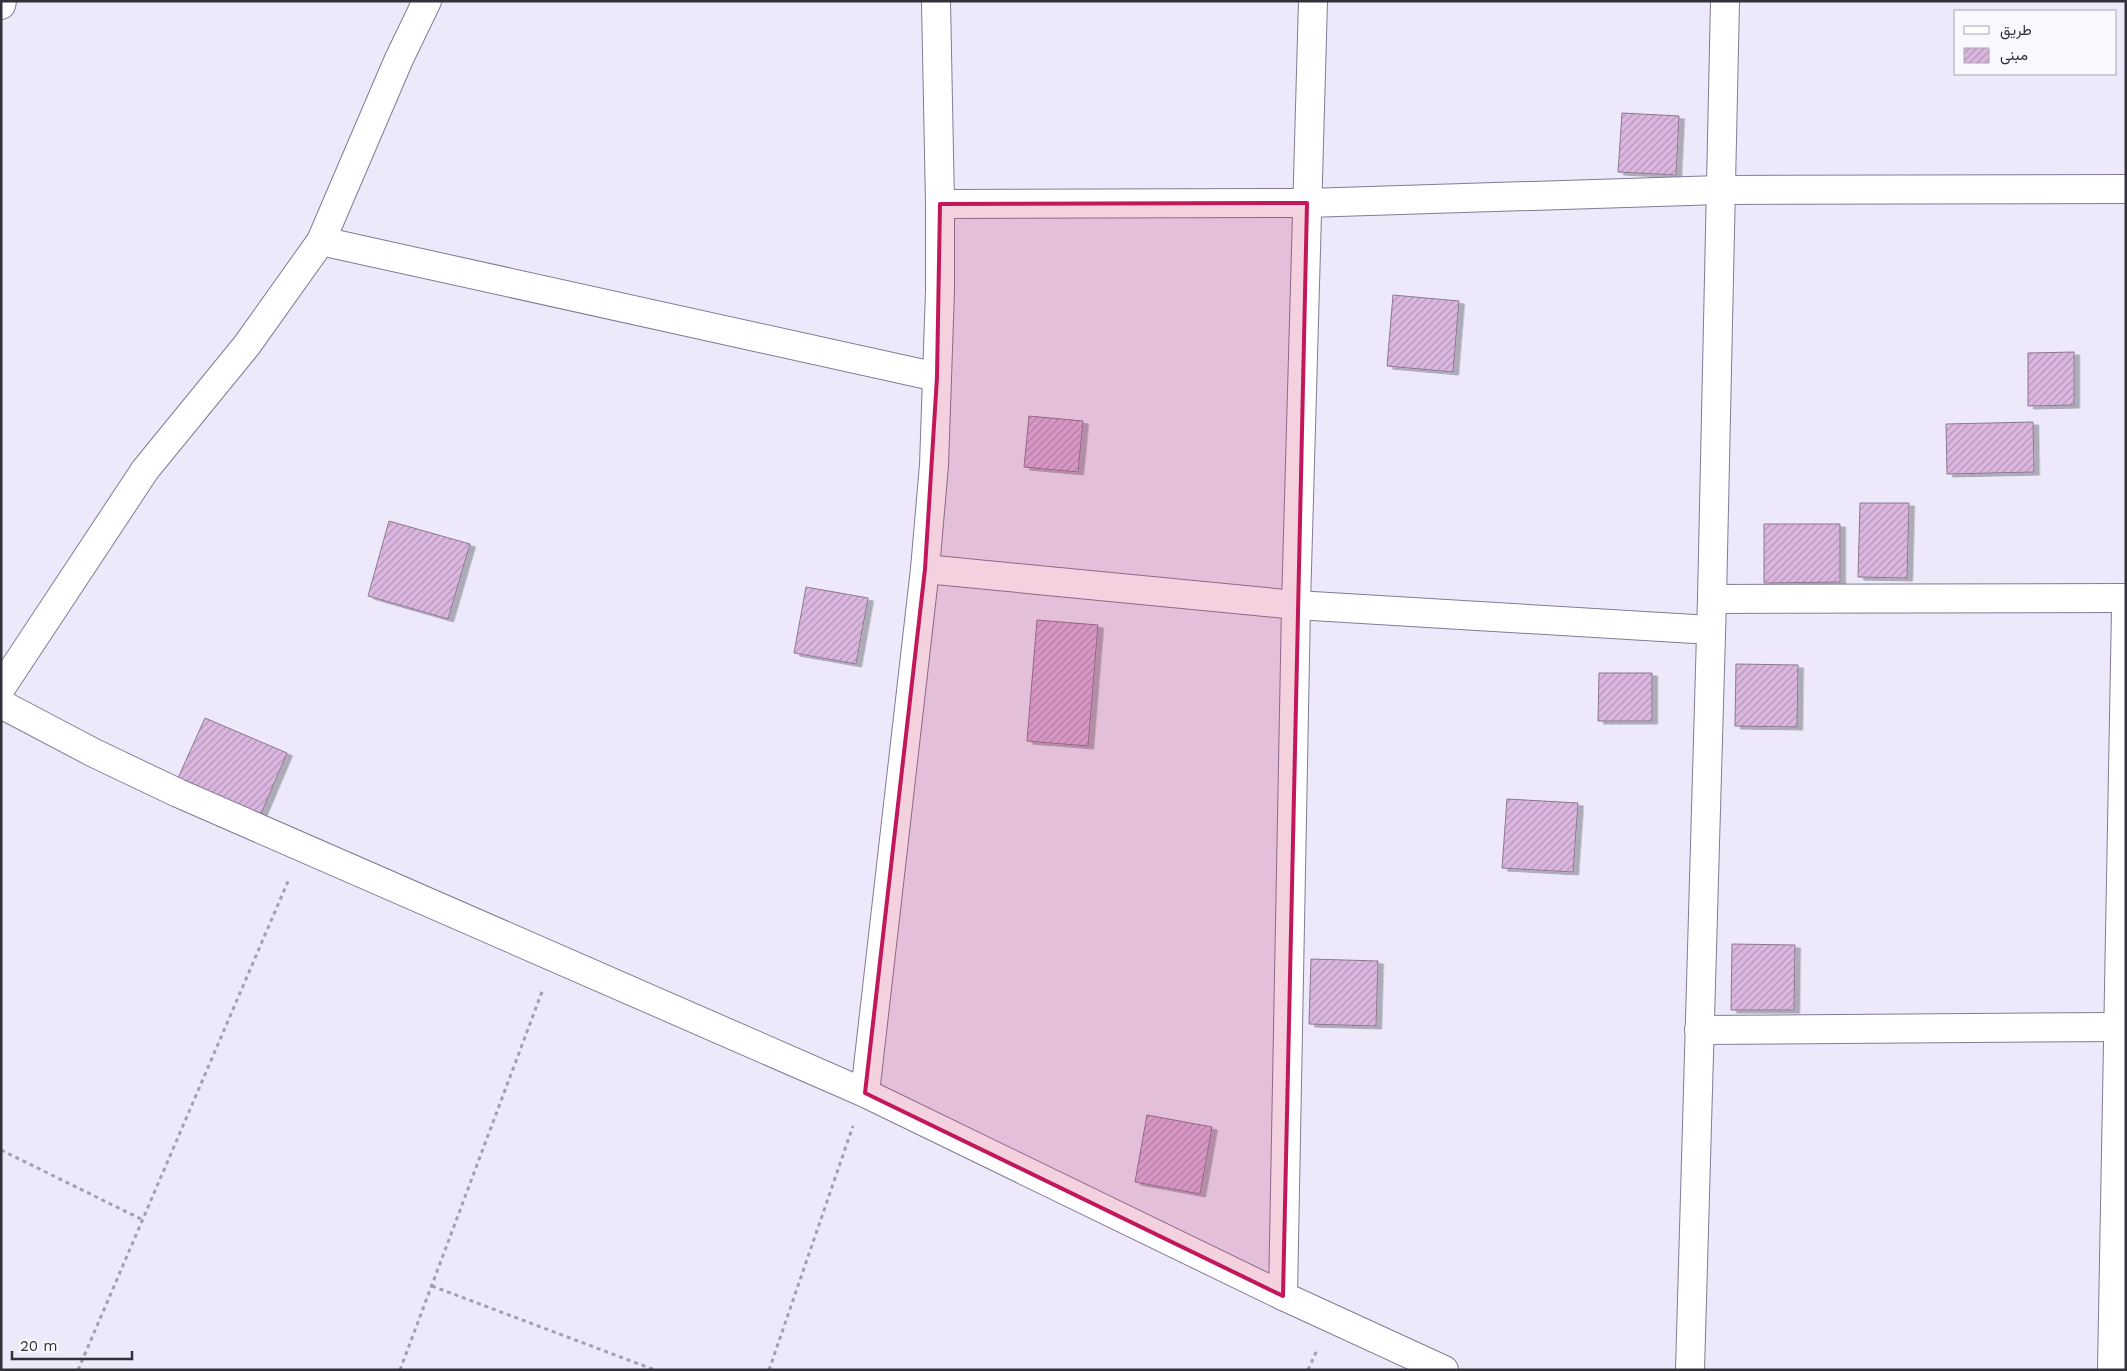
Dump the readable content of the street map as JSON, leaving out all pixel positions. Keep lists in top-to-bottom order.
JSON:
{
  "legend": ["طريق", "مبنى"],
  "scale_bar": "20 m"
}
